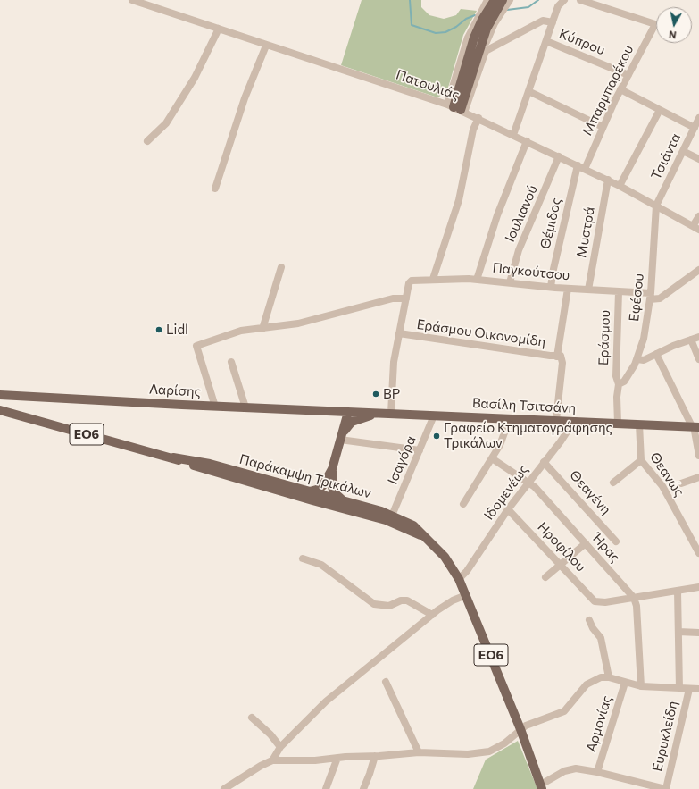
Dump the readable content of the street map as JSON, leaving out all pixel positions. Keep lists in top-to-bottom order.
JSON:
{
  "streets": {
    "main road": [
      "Λαρίσης",
      "Βασίλη Τσιτσάνη",
      "ΕΟ6",
      "Παράκαμψη Τρικάλων"
    ],
    "street": [
      "Κύπρου",
      "Πατουλιάς",
      "Μπαρμπαρέκου",
      "Τσιάντα",
      "Ιουλιανού",
      "Θέμιδος",
      "Μυστρά",
      "Παγκούτσου",
      "Εφέσου",
      "Εράσμου Οικονομίδη",
      "Εράσμου",
      "Ισαγόρα",
      "Θεανώς",
      "Ιδομενέως",
      "Θεαγένη",
      "Ηροφίλου",
      "Ήρας",
      "Αρμονίας",
      "Ευρυκλείδη"
    ]
  },
  "crossings": [
    ["Κύπρου", "Μπαρμπαρέκου"],
    ["Πατουλιάς", "Μπαρμπαρέκου"],
    ["Πατουλιάς", "Τσιάντα"],
    ["Πατουλιάς", "Ιουλιανού"],
    ["Πατουλιάς", "Θέμιδος"],
    ["Πατουλιάς", "Μυστρά"],
    ["Πατουλιάς", "Εφέσου"],
    ["Μπαρμπαρέκου", "Θέμιδος"],
    ["Τσιάντα", "Εφέσου"],
    ["Ιουλιανού", "Παγκούτσου"],
    ["Θέμιδος", "Παγκούτσου"],
    ["Μυστρά", "Παγκούτσου"],
    ["Παγκούτσου", "Εφέσου"],
    ["Παγκούτσου", "Εράσμου"],
    ["Εφέσου", "Εράσμου"],
    ["Εράσμου", "Βασίλη Τσιτσάνη"],
    ["Λαρίσης", "Βασίλη Τσιτσάνη"],
    ["Βασίλη Τσιτσάνη", "Ισαγόρα"],
    ["Βασίλη Τσιτσάνη", "Θεανώς"],
    ["Βασίλη Τσιτσάνη", "Ιδομενέως"],
    ["Ισαγόρα", "Παράκαμψη Τρικάλων"],
    ["Παράκαμψη Τρικάλων", "Ιδομενέως"],
    ["Ιδομενέως", "Θεαγένη"],
    ["Ιδομενέως", "Ηροφίλου"],
    ["Ιδομενέως", "Ήρας"],
    ["Ηροφίλου", "Ήρας"]
  ],
  "places": ["Lidl", "BP", "Γραφείο Κτηματογράφησης Τρικάλων"],
  "north": "bottom"
}
